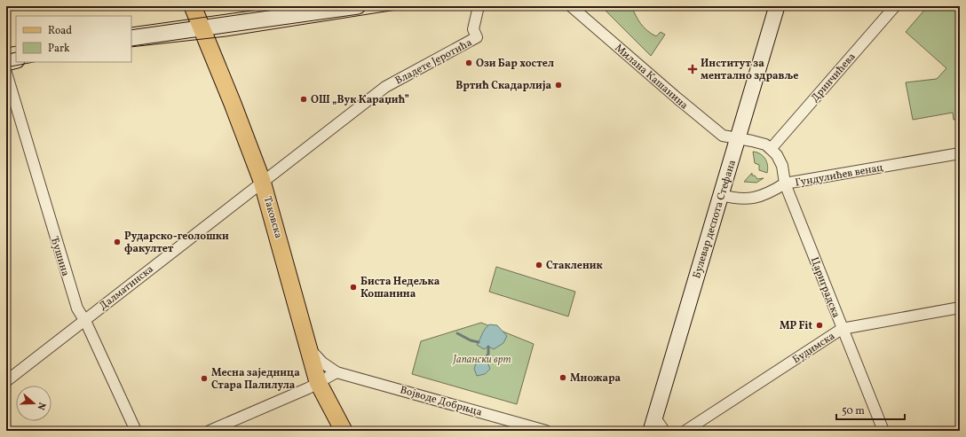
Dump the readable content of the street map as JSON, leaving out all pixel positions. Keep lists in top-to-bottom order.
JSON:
{
  "streets": {
    "main road": ["Таковска", "Булевар деспота Стефана"],
    "street": [
      "Владете Јеротића",
      "Милана Кашанина",
      "Дринчићева",
      "Гундулићев венац",
      "Ђушина",
      "Далматинска",
      "Цариградска",
      "Будимска",
      "Војводе Добрњца"
    ]
  },
  "crossings": [
    ["Владете Јеротића", "Таковска"],
    ["Владете Јеротића", "Далматинска"],
    ["Милана Кашанина", "Дринчићева"],
    ["Милана Кашанина", "Булевар деспота Стефана"],
    ["Милана Кашанина", "Цариградска"],
    ["Дринчићева", "Цариградска"],
    ["Гундулићев венац", "Булевар деспота Стефана"],
    ["Гундулићев венац", "Цариградска"],
    ["Таковска", "Далматинска"],
    ["Таковска", "Војводе Добрњца"],
    ["Ђушина", "Далматинска"],
    ["Цариградска", "Будимска"]
  ],
  "parks": ["Јапански врт"],
  "places": {
    "other": [
      "Ози Бар хостел",
      "Вртић Скадарлија",
      "ОШ „Вук Караџић”",
      "Рударско-геолошки факултет",
      "Стакленик",
      "Биста Недељка Кошанина",
      "MP Fit",
      "Множара",
      "Месна заједница Стара Палилула"
    ],
    "health": ["Институт за ментално здравље"]
  },
  "legend": ["Road", "Park"],
  "scale_bar": "50 m",
  "north": "right"
}
